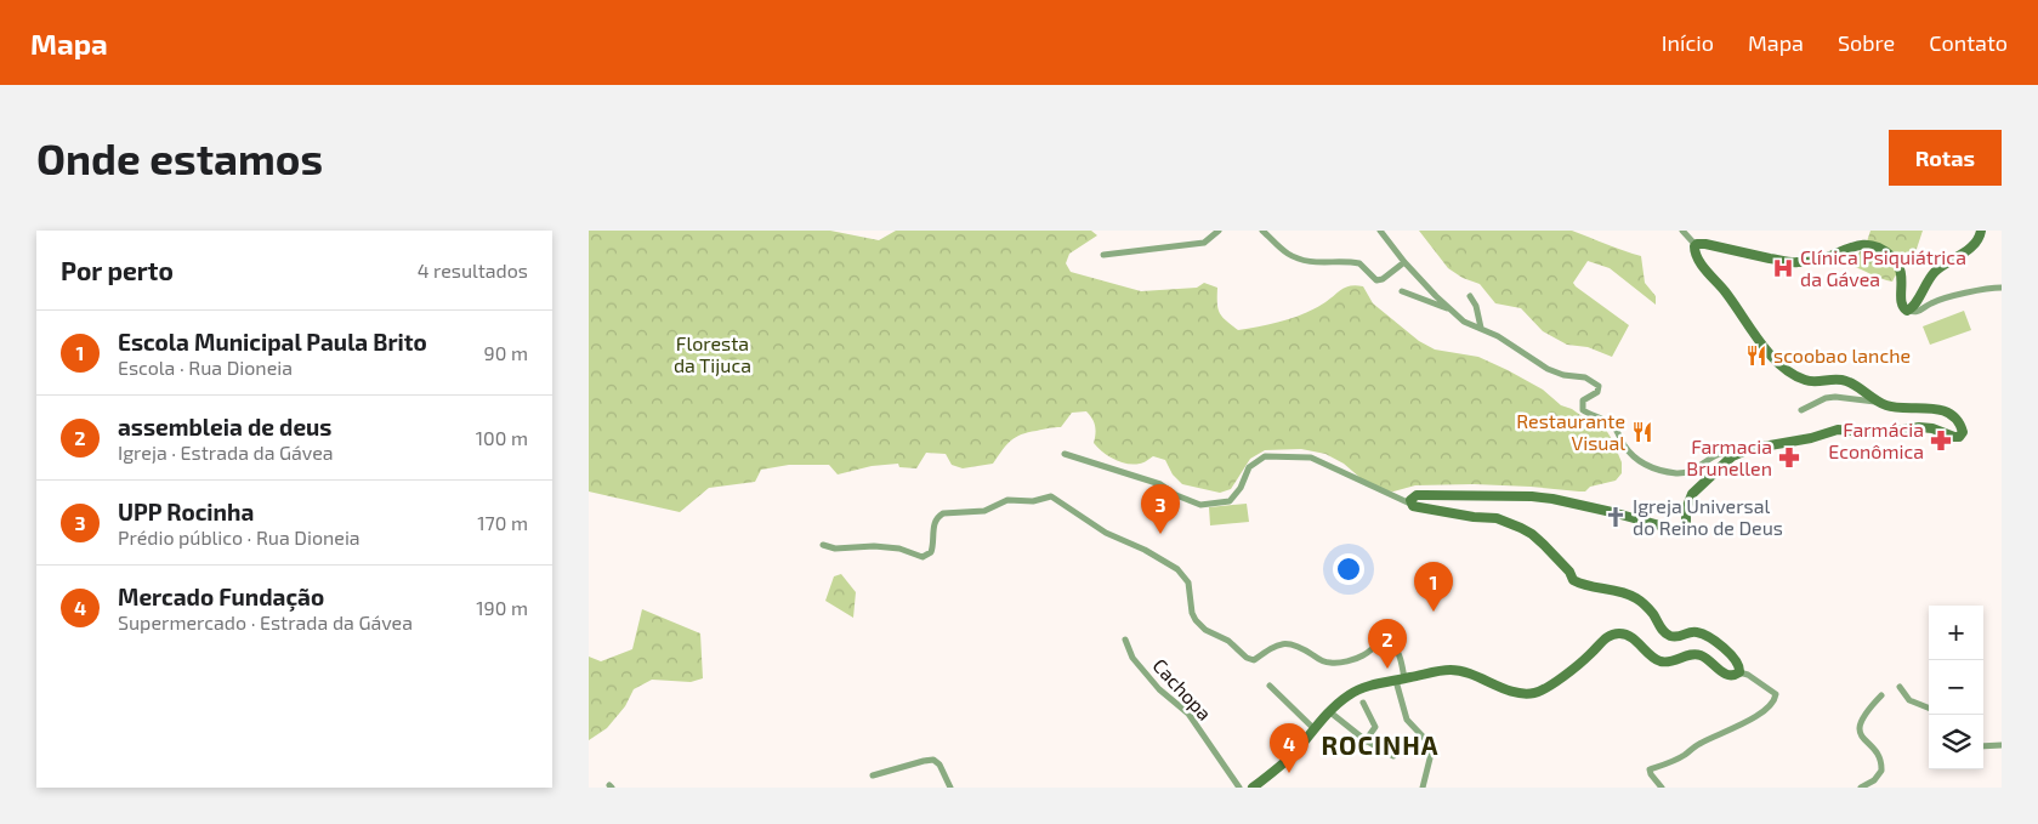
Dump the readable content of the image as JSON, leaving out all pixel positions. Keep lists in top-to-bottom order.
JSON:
{
  "streets": {
    "street": ["Cachopa"]
  },
  "districts": ["ROCINHA"],
  "parks": ["Floresta da Tijuca"],
  "places": {
    "hospital": ["Clínica Psiquiátrica da Gávea"],
    "restaurant": ["scoobao lanche", "Restaurante Visual"],
    "pharmacy": ["Farmácia Econômica", "Farmacia Brunellen"],
    "church": ["Igreja Universal do Reino de Deus"]
  },
  "page": {
    "header": "Mapa",
    "nav": [
      "Início",
      "Mapa",
      "Sobre",
      "Contato"
    ],
    "buttons": "Rotas",
    "title": "Onde estamos",
    "heading": ["Por perto", "4 resultados"],
    "list": [
      {
        "mark": "1",
        "name": "Escola Municipal Paula Brito",
        "note": "Escola · Rua Dioneia",
        "value": "90 m"
      },
      {
        "mark": "2",
        "name": "assembleia de deus",
        "note": "Igreja · Estrada da Gávea",
        "value": "100 m"
      },
      {
        "mark": "3",
        "name": "UPP Rocinha",
        "note": "Prédio público · Rua Dioneia",
        "value": "170 m"
      },
      {
        "mark": "4",
        "name": "Mercado Fundação",
        "note": "Supermercado · Estrada da Gávea",
        "value": "190 m"
      }
    ],
    "pins": [
      "3",
      "1",
      "2",
      "4"
    ],
    "map_buttons": ["+", "−"]
  }
}
